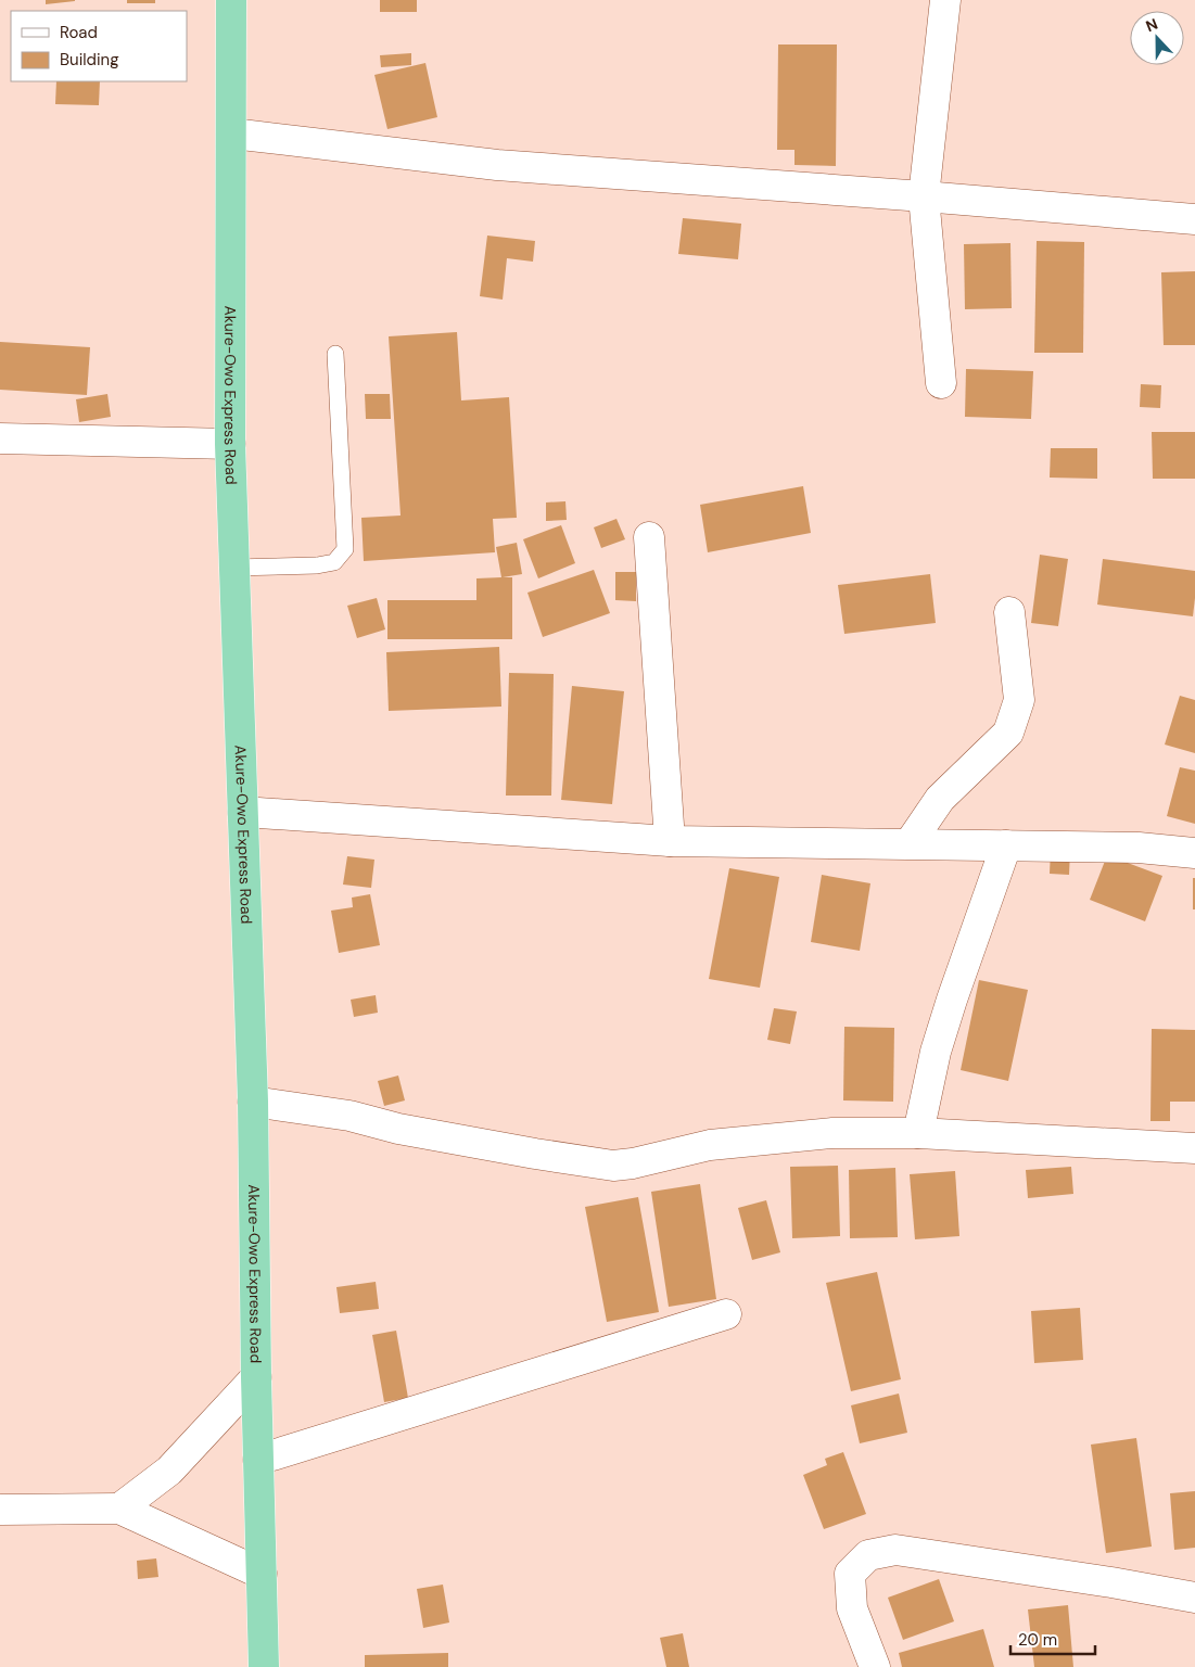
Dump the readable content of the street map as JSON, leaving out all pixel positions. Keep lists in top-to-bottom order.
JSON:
{
  "streets": {
    "highway": ["Akure-Owo Express Road"]
  },
  "legend": ["Road", "Building"],
  "scale_bar": "20 m",
  "north": "top"
}
